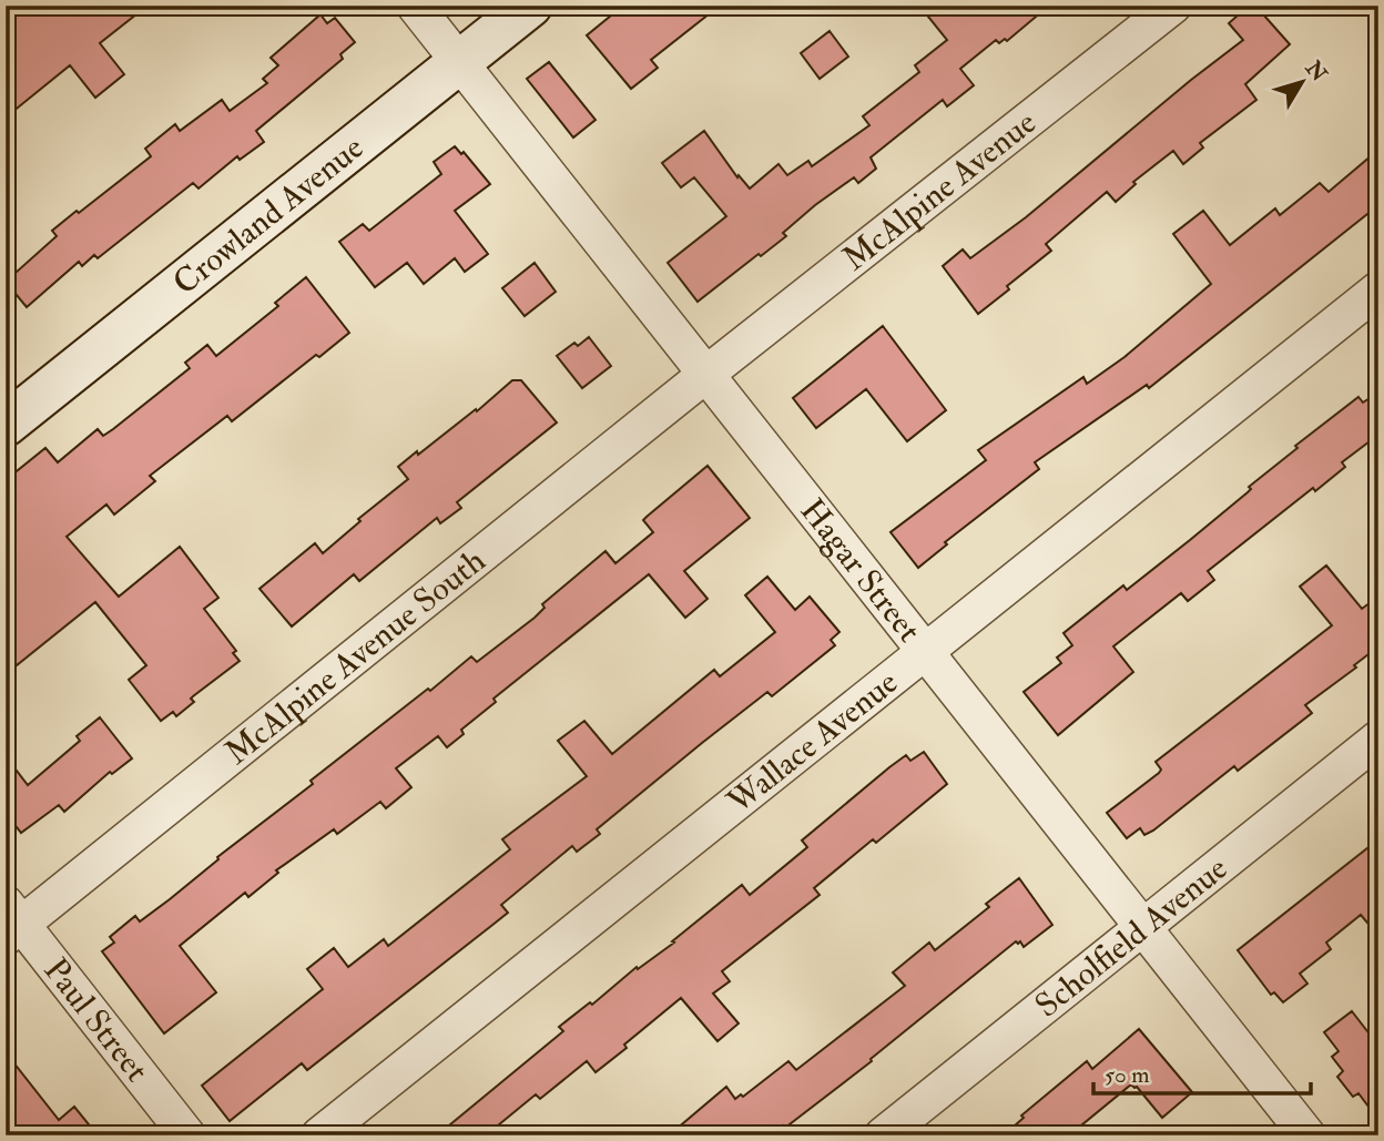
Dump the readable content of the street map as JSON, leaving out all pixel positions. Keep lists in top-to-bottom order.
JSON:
{
  "streets": {
    "main road": ["Crowland Avenue"],
    "street": [
      "McAlpine Avenue",
      "Hagar Street",
      "McAlpine Avenue South",
      "Wallace Avenue",
      "Scholfield Avenue",
      "Paul Street"
    ]
  },
  "crossings": [
    ["McAlpine Avenue", "Hagar Street"],
    ["McAlpine Avenue", "McAlpine Avenue South"],
    ["Crowland Avenue", "Hagar Street"],
    ["Hagar Street", "McAlpine Avenue South"],
    ["Hagar Street", "Wallace Avenue"],
    ["Hagar Street", "Scholfield Avenue"],
    ["McAlpine Avenue South", "Paul Street"]
  ],
  "scale_bar": "50 m",
  "north": "top right"
}
